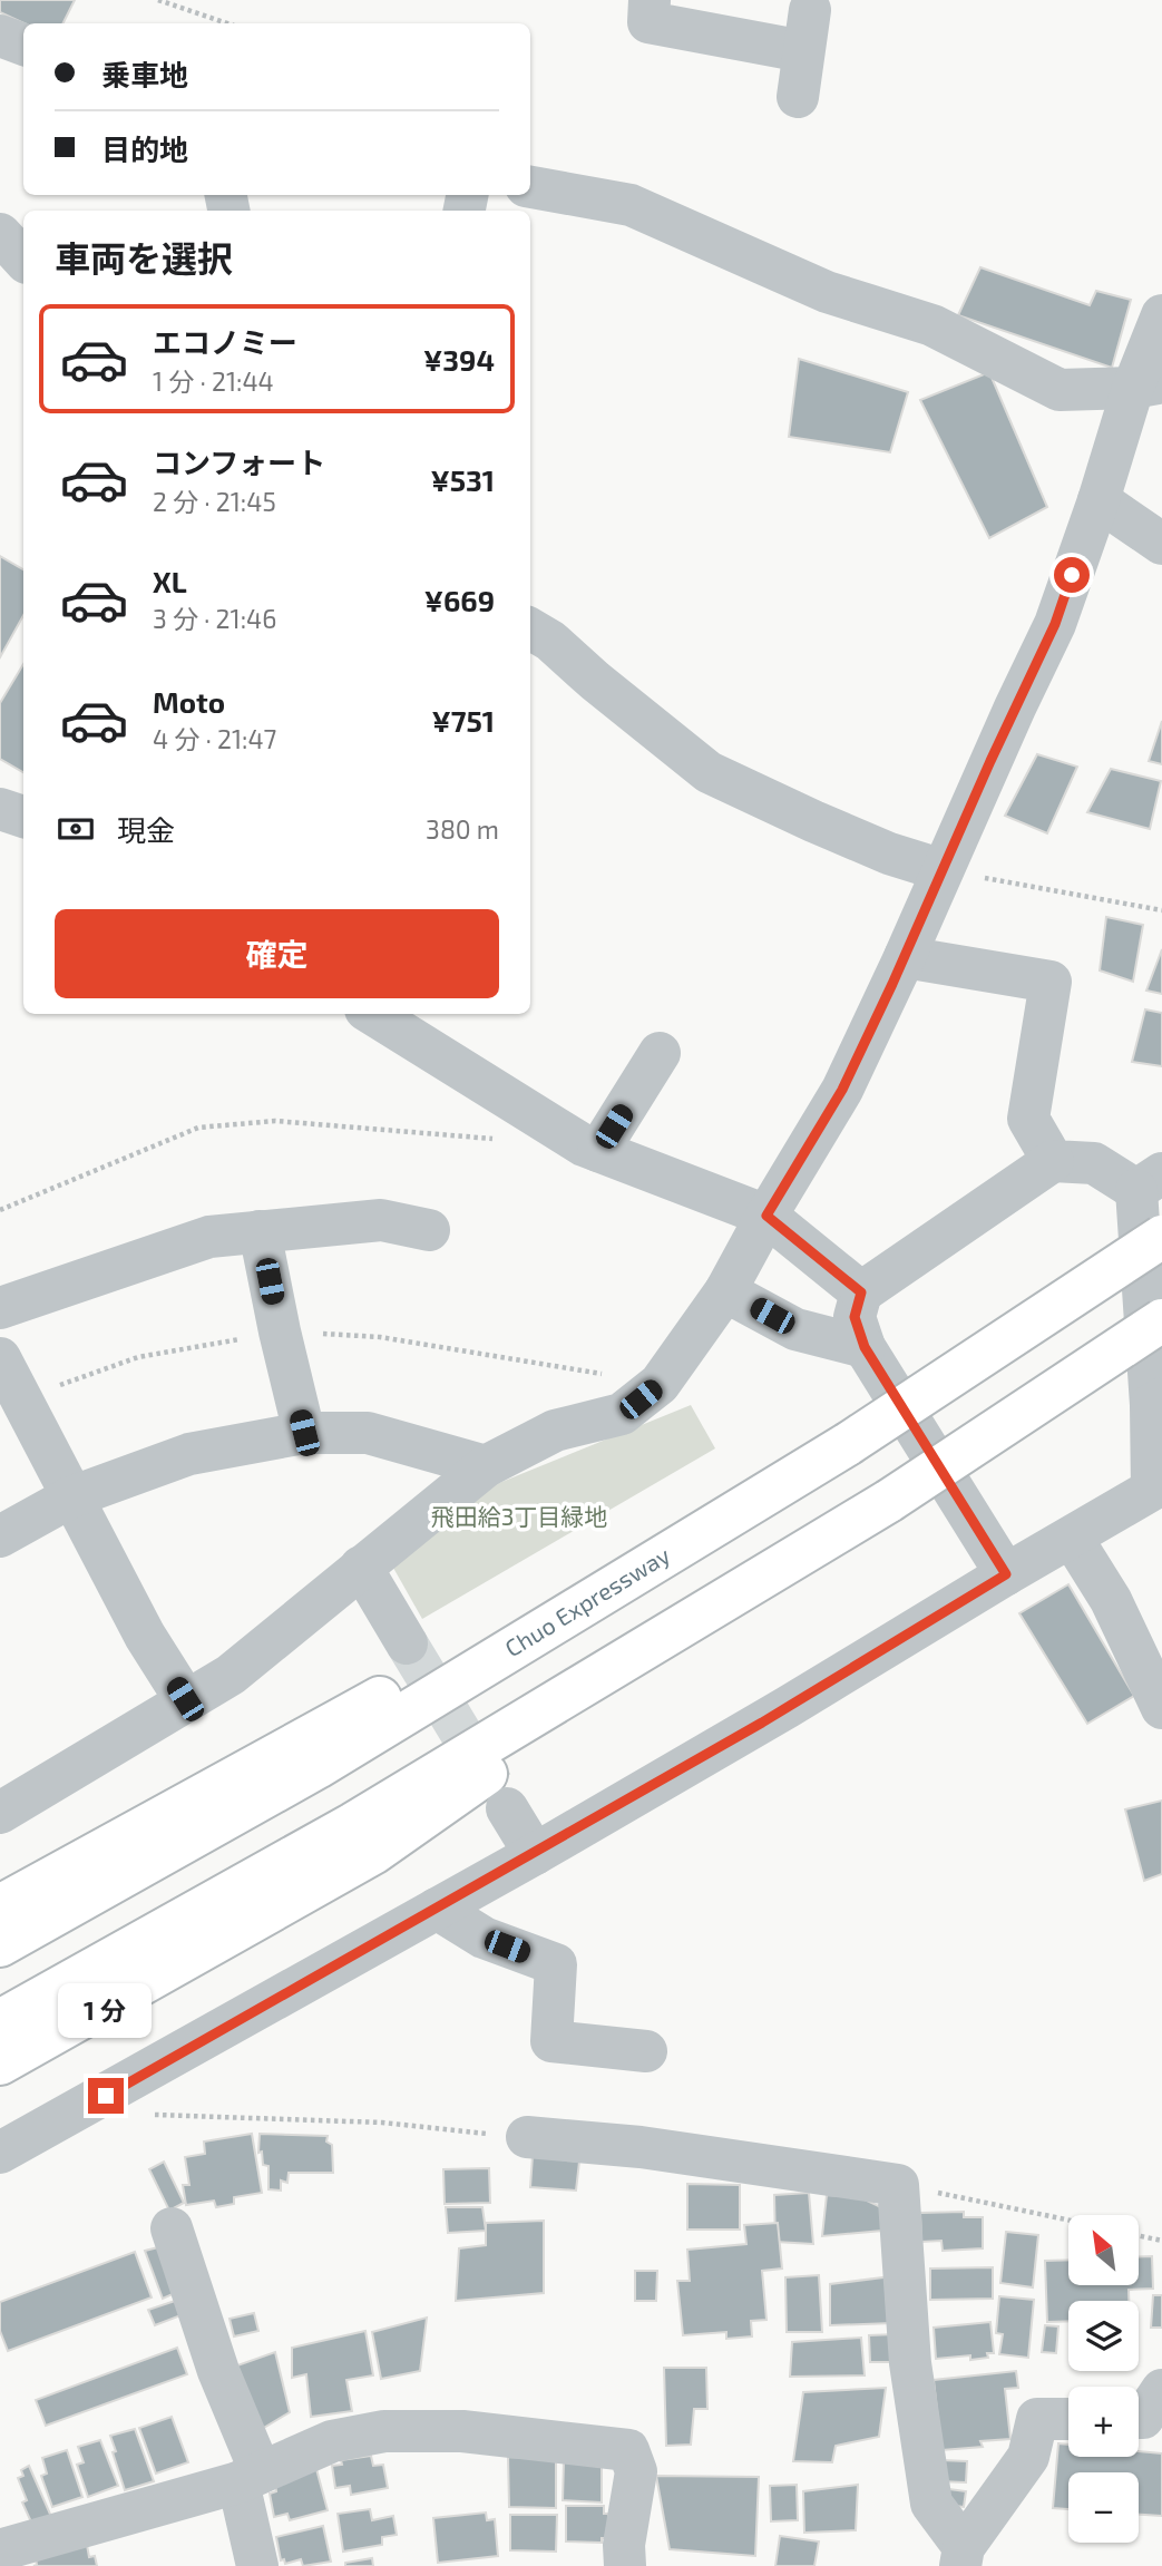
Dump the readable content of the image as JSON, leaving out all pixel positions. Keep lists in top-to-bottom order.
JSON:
{
  "streets": {
    "highway": ["Chuo Expressway"]
  },
  "parks": ["飛田給3丁目緑地"],
  "north": "top left",
  "page": {
    "banner": ["乗車地", "目的地"],
    "heading": "車両を選択",
    "list": [
      {
        "name": "エコノミー",
        "note": "1 分 · 21:44",
        "value": "¥394"
      },
      {
        "name": "コンフォート",
        "note": "2 分 · 21:45",
        "value": "¥531"
      },
      {
        "name": "XL",
        "note": "3 分 · 21:46",
        "value": "¥669"
      },
      {
        "name": "Moto",
        "note": "4 分 · 21:47",
        "value": "¥751"
      }
    ],
    "pay": ["現金", "380 m"],
    "buttons": "確定",
    "bubble": "1 分",
    "map_buttons": ["+", "−"]
  }
}
